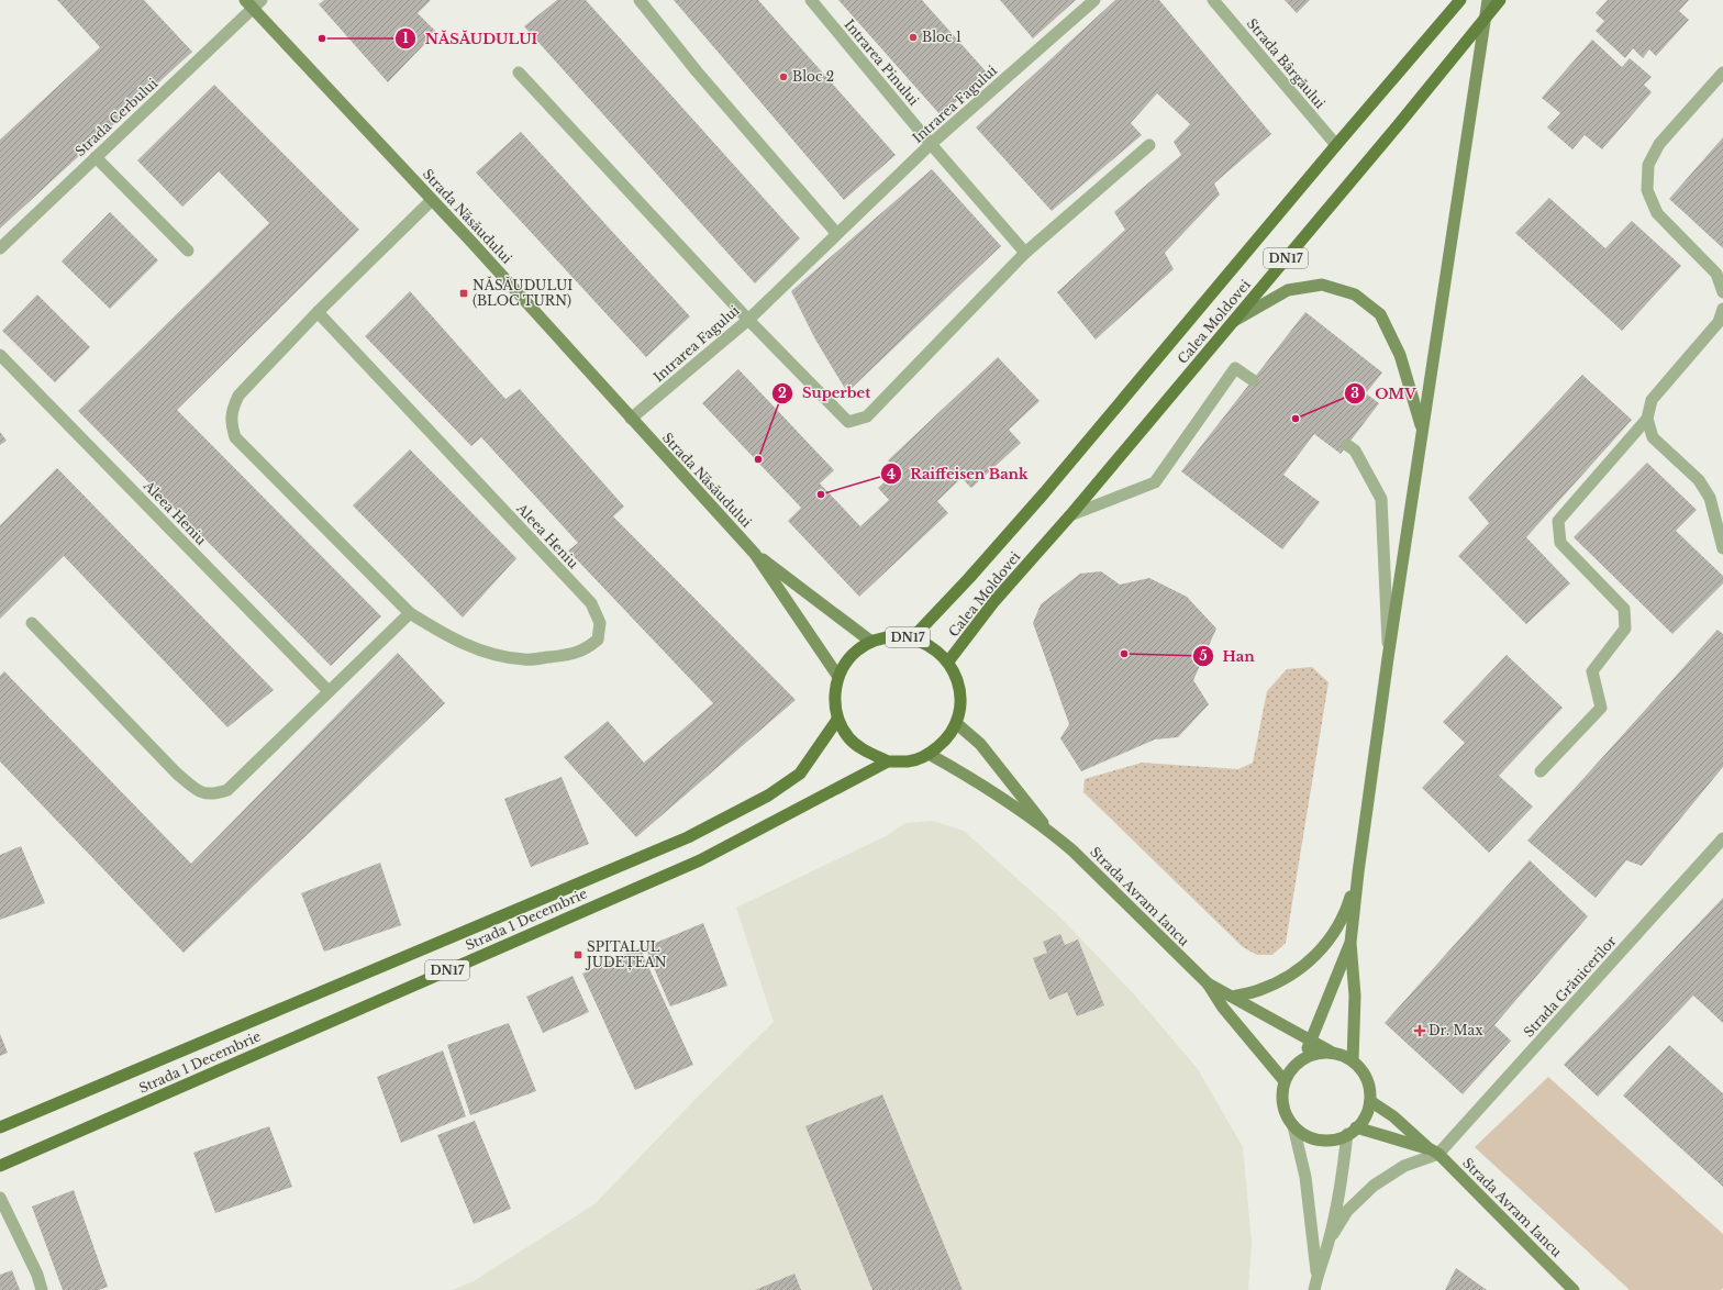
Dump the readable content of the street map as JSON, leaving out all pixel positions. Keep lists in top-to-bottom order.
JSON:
{
  "streets": {
    "main road": [
      "Strada Năsăudului",
      "DN17",
      "Calea Moldovei",
      "Strada Avram Iancu",
      "Strada 1 Decembrie"
    ],
    "street": [
      "Intrarea Pinului",
      "Strada Bârgăului",
      "Intrarea Fagului",
      "Strada Cerbului",
      "Aleea Heniu",
      "Strada Grănicerilor"
    ]
  },
  "crossings": [
    ["Intrarea Pinului", "Intrarea Fagului"],
    ["Strada Bârgăului", "Calea Moldovei"],
    ["Intrarea Fagului", "Strada Năsăudului"],
    ["Strada Cerbului", "Strada Năsăudului"],
    ["Strada Năsăudului", "DN17"],
    ["Strada Năsăudului", "Calea Moldovei"],
    ["Strada Năsăudului", "Aleea Heniu"],
    ["Strada Năsăudului", "Strada Avram Iancu"],
    ["Strada Năsăudului", "Strada 1 Decembrie"],
    ["DN17", "Calea Moldovei"],
    ["DN17", "Strada Avram Iancu"],
    ["DN17", "Strada 1 Decembrie"],
    ["Calea Moldovei", "Strada Avram Iancu"],
    ["Calea Moldovei", "Strada 1 Decembrie"],
    ["Strada Avram Iancu", "Strada 1 Decembrie"],
    ["Strada Avram Iancu", "Strada Grănicerilor"]
  ],
  "places": {
    "other": [
      "Bloc 1",
      "NĂSĂUDULUI",
      "Bloc 2",
      "OMV",
      "Superbet",
      "Raiffeisen Bank",
      "Han"
    ],
    "transit": ["NĂSĂUDULUI (BLOC TURN)", "SPITALUL JUDEȚEAN"],
    "health": ["Dr. Max"]
  }
}
